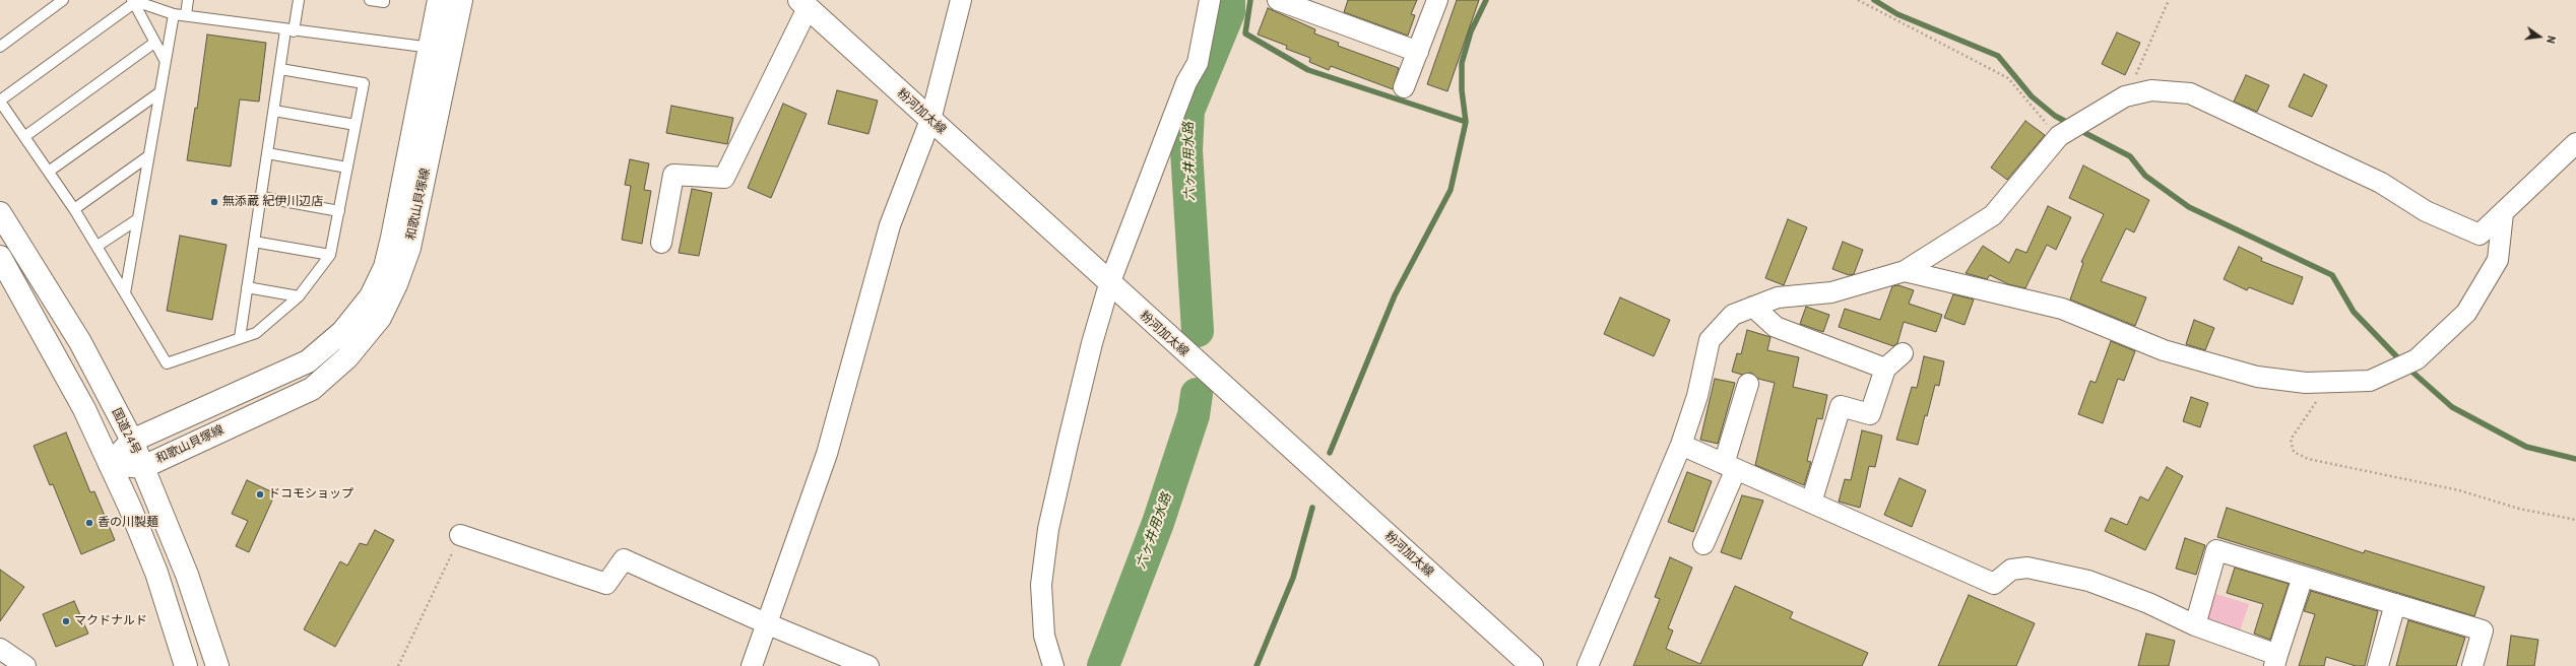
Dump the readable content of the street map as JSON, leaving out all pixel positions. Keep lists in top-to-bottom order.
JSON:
{
  "streets": {
    "main road": ["粉河加太線", "和歌山貝塚線", "国道24号"]
  },
  "crossings": [
    ["和歌山貝塚線", "国道24号"]
  ],
  "water": ["六ヶ井用水路"],
  "places": [
    "無添蔵 紀伊川辺店",
    "ドコモショップ",
    "香の川製麺",
    "マクドナルド"
  ],
  "north": "right"
}
